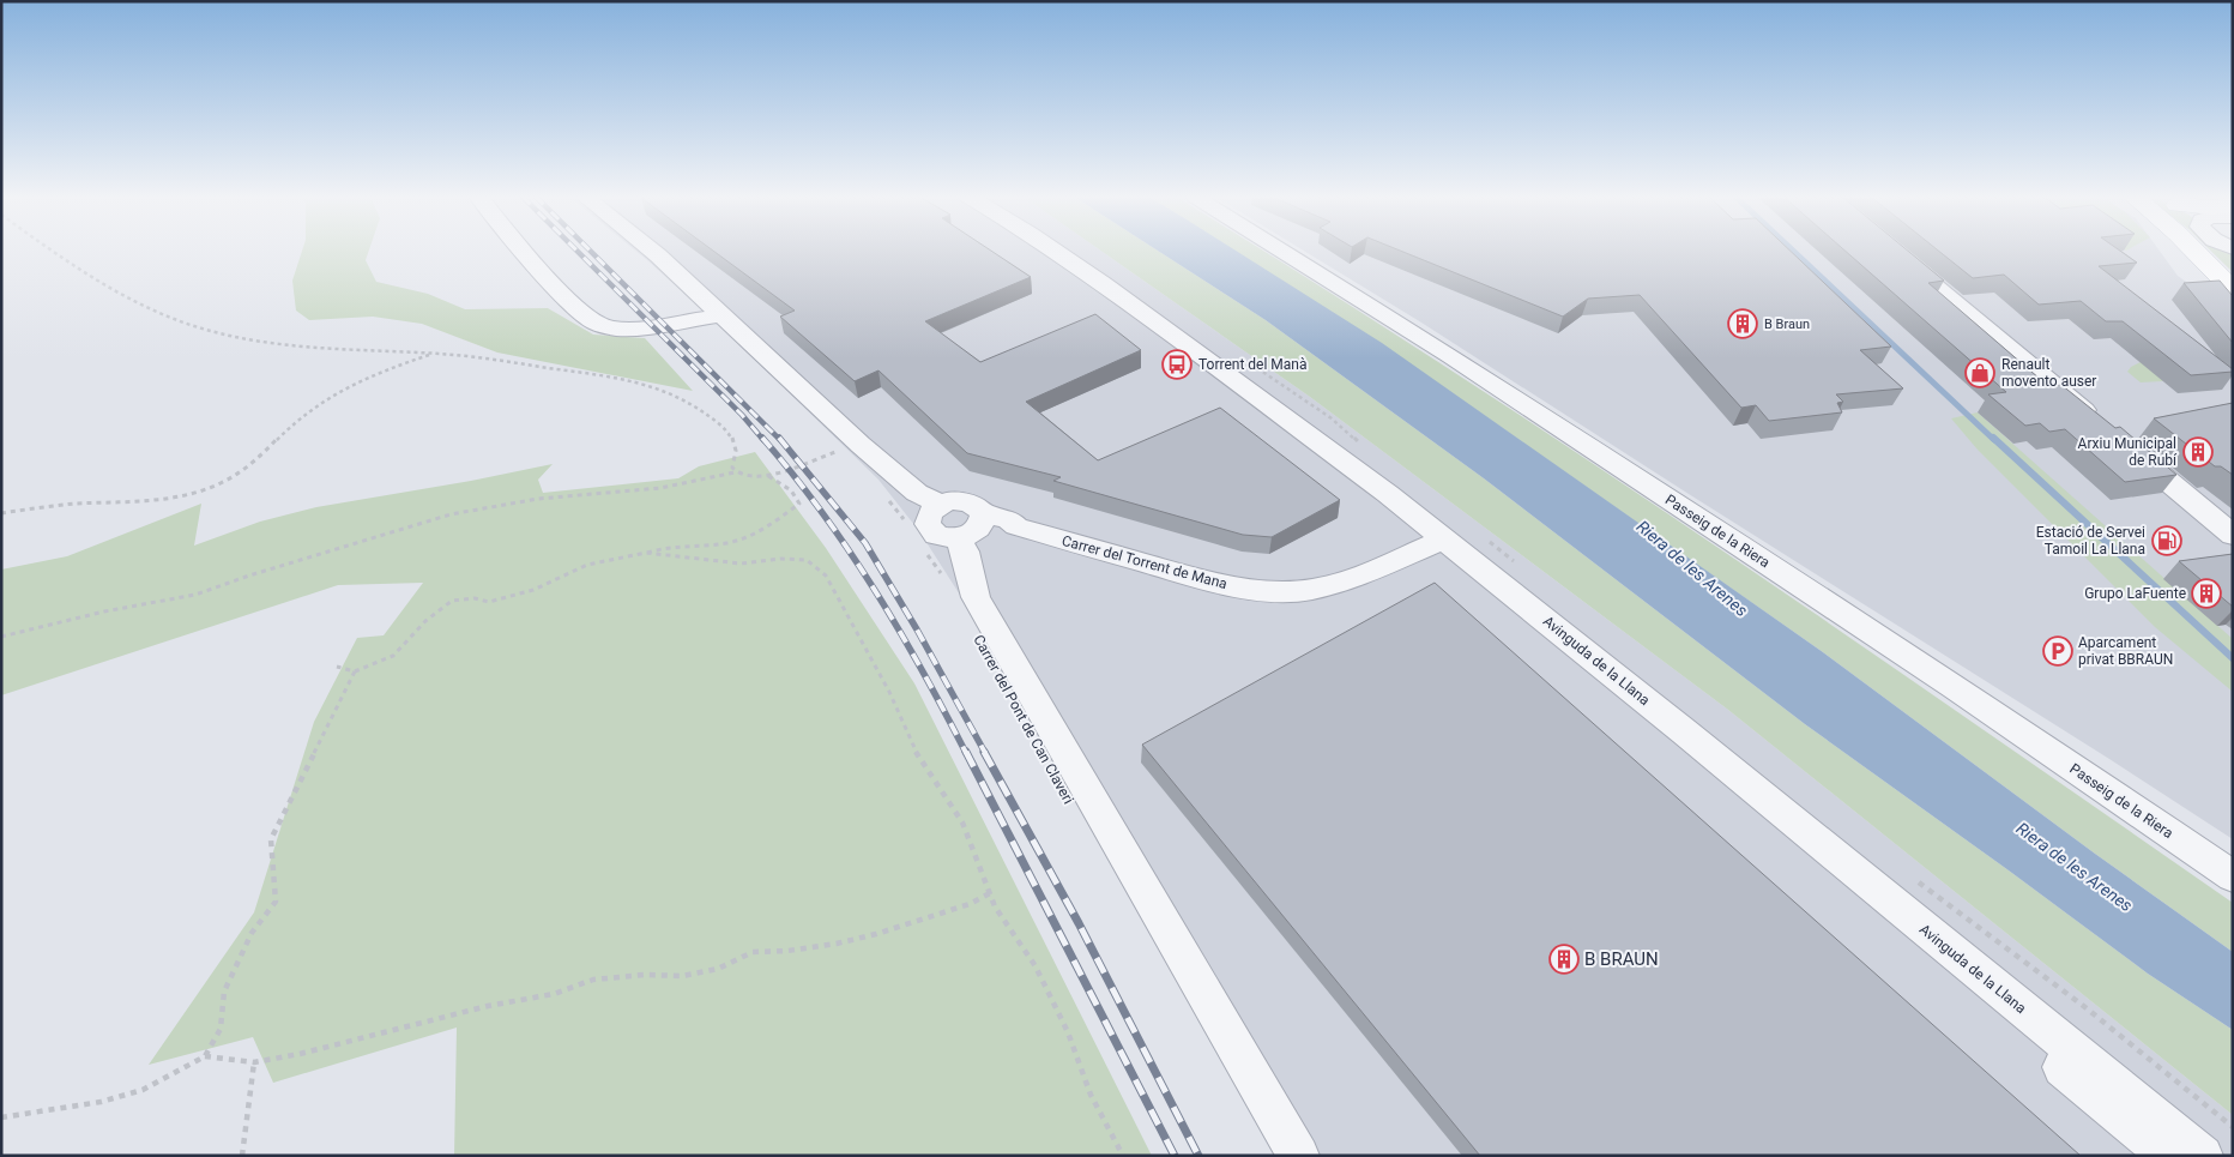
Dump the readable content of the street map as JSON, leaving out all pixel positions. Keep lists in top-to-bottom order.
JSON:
{
  "streets": {
    "street": [
      "Passeig de la Riera",
      "Carrer del Torrent de Mana",
      "Avinguda de la Llana",
      "Carrer del Pont de Can Claveri"
    ]
  },
  "crossings": [
    ["Carrer del Torrent de Mana", "Avinguda de la Llana"],
    ["Carrer del Torrent de Mana", "Carrer del Pont de Can Claveri"]
  ],
  "water": ["Riera de les Arenes"],
  "places": {
    "building": [
      "B Braun",
      "Arxiu Municipal de Rubí",
      "Grupo LaFuente",
      "B BRAUN"
    ],
    "bus stop": ["Torrent del Manà"],
    "shop": ["Renault movento auser"],
    "fuel station": ["Estació de Servei Tamoil La Llana"],
    "parking": ["Aparcament privat BBRAUN"]
  }
}
